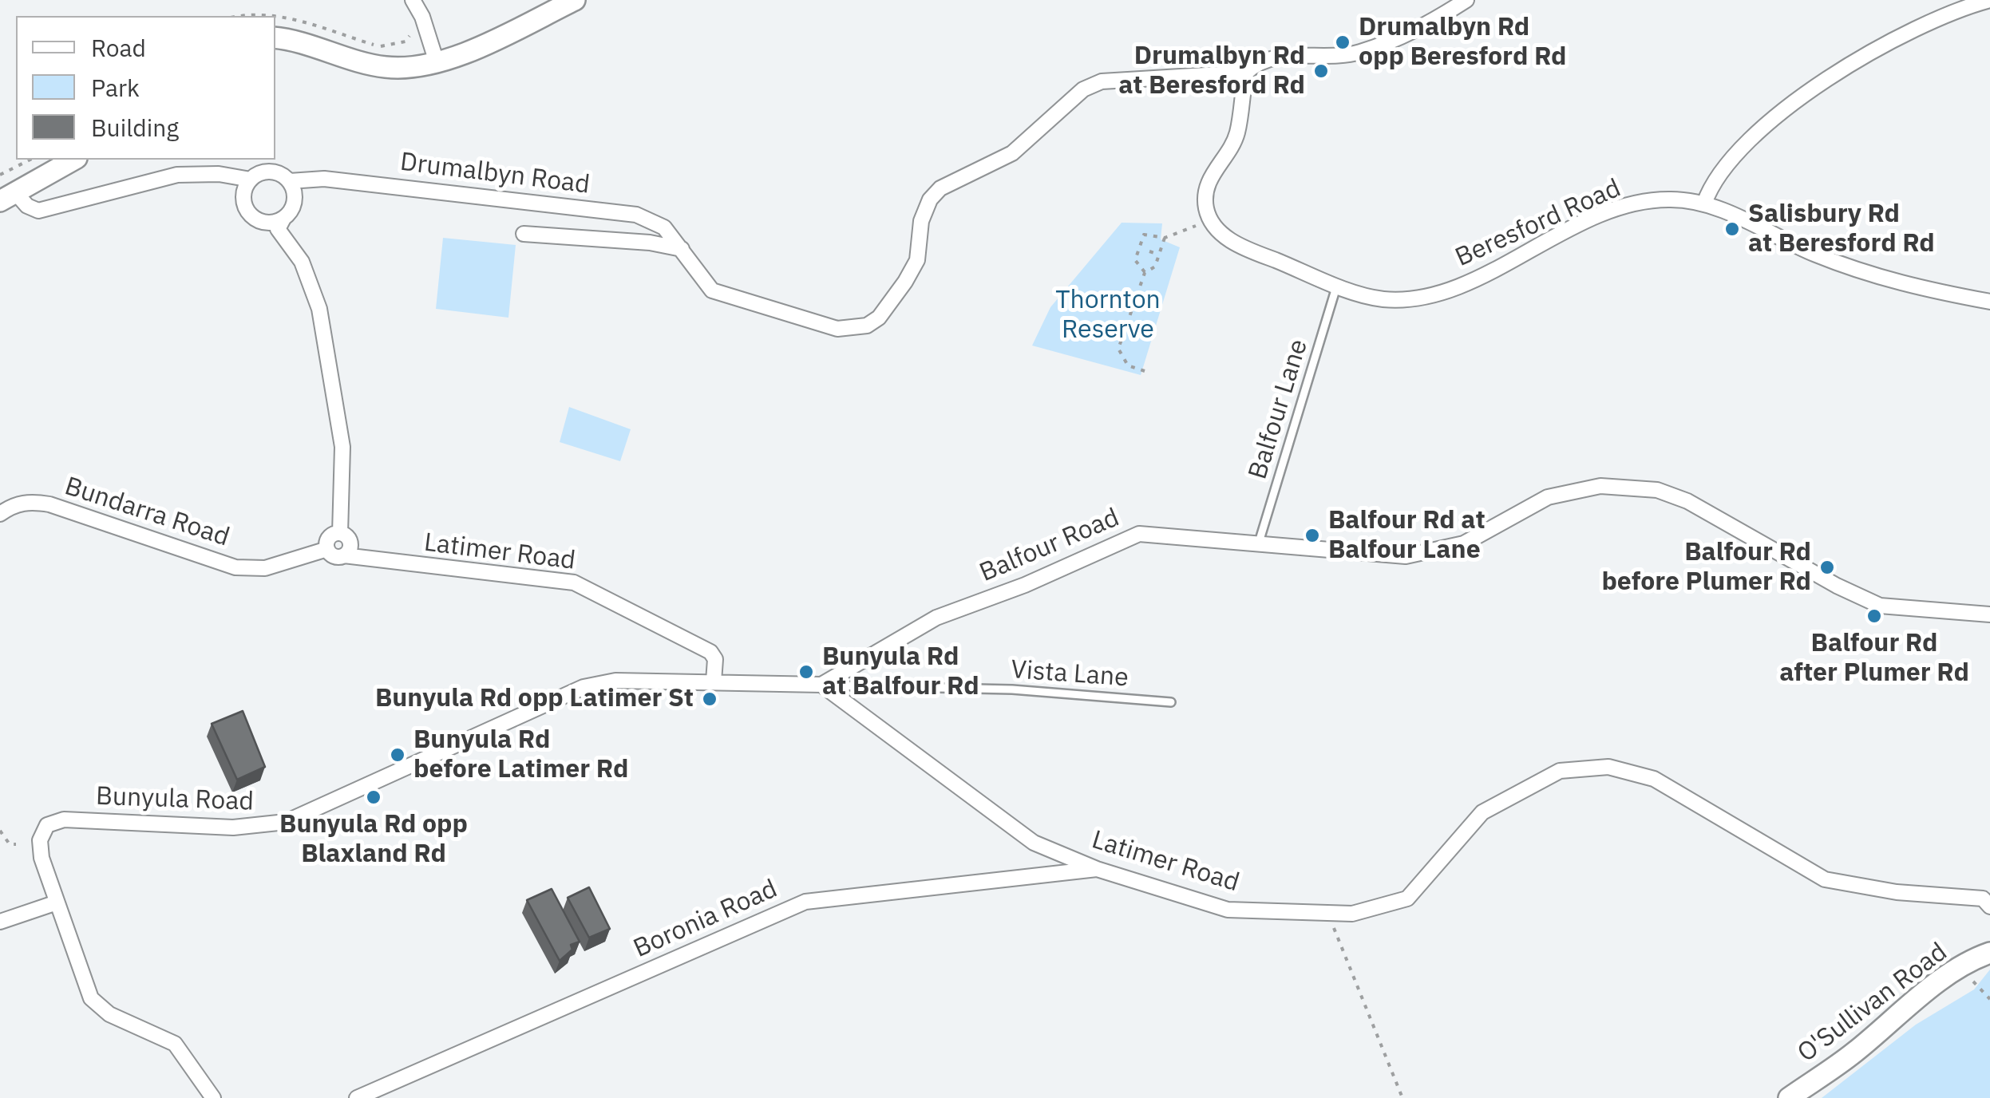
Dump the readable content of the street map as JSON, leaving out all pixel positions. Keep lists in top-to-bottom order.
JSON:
{
  "streets": {
    "street": [
      "Drumalbyn Road",
      "Beresford Road",
      "Bundarra Road",
      "Balfour Road",
      "Latimer Road",
      "Bunyula Road",
      "Boronia Road",
      "O'Sullivan Road"
    ],
    "lane": ["Balfour Lane", "Vista Lane"]
  },
  "crossings": [
    ["Beresford Road", "Balfour Lane"],
    ["Balfour Lane", "Balfour Road"],
    ["Bundarra Road", "Latimer Road"],
    ["Balfour Road", "Latimer Road"],
    ["Balfour Road", "Vista Lane"],
    ["Latimer Road", "Vista Lane"],
    ["Latimer Road", "Bunyula Road"],
    ["Latimer Road", "Boronia Road"]
  ],
  "parks": ["Thornton Reserve"],
  "places": [
    "Drumalbyn Rd opp Beresford Rd",
    "Drumalbyn Rd at Beresford Rd",
    "Salisbury Rd at Beresford Rd",
    "Balfour Rd at Balfour Lane",
    "Balfour Rd before Plumer Rd",
    "Balfour Rd after Plumer Rd",
    "Bunyula Rd at Balfour Rd",
    "Bunyula Rd opp Latimer St",
    "Bunyula Rd before Latimer Rd",
    "Bunyula Rd opp Blaxland Rd"
  ],
  "legend": ["Road", "Park", "Building"]
}
